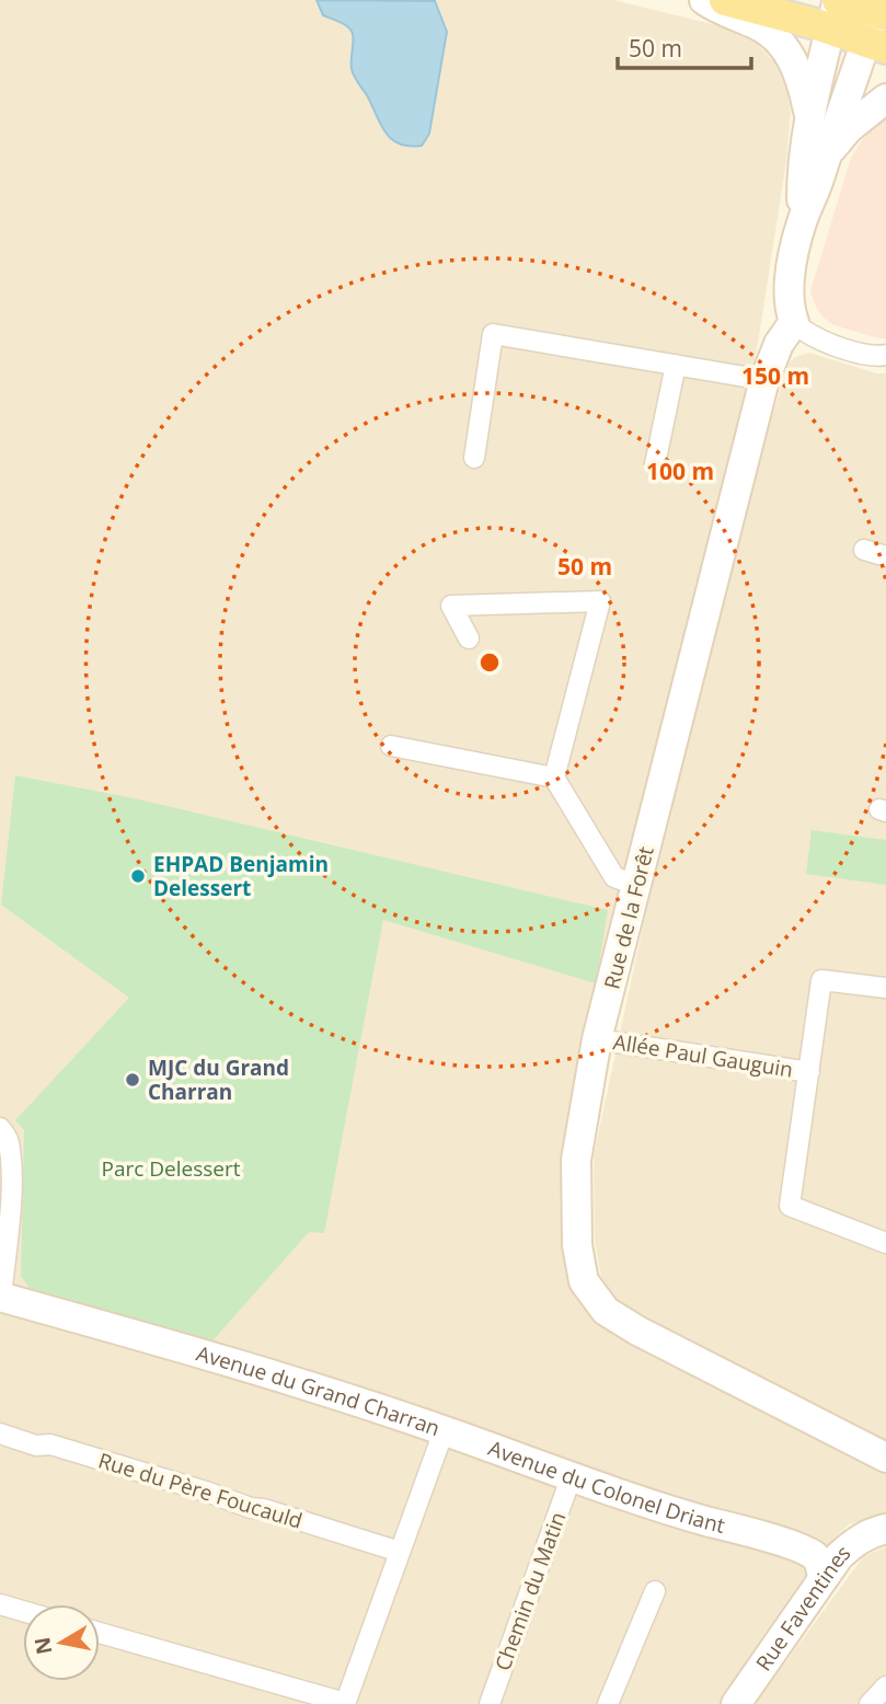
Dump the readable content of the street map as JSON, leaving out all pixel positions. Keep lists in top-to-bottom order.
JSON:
{
  "streets": {
    "street": [
      "Rue de la Forêt",
      "Allée Paul Gauguin",
      "Avenue du Grand Charran",
      "Avenue du Colonel Driant",
      "Rue du Père Foucauld",
      "Chemin du Matin",
      "Rue Faventines"
    ]
  },
  "crossings": [
    ["Rue de la Forêt", "Allée Paul Gauguin"],
    ["Avenue du Grand Charran", "Avenue du Colonel Driant"],
    ["Avenue du Grand Charran", "Rue du Père Foucauld"],
    ["Avenue du Colonel Driant", "Chemin du Matin"],
    ["Avenue du Colonel Driant", "Rue Faventines"]
  ],
  "parks": ["Parc Delessert"],
  "places": ["EHPAD Benjamin Delessert", "MJC du Grand Charran"],
  "scale_bar": "50 m",
  "north": "left",
  "rings": ["150 m", "100 m", "50 m"]
}
